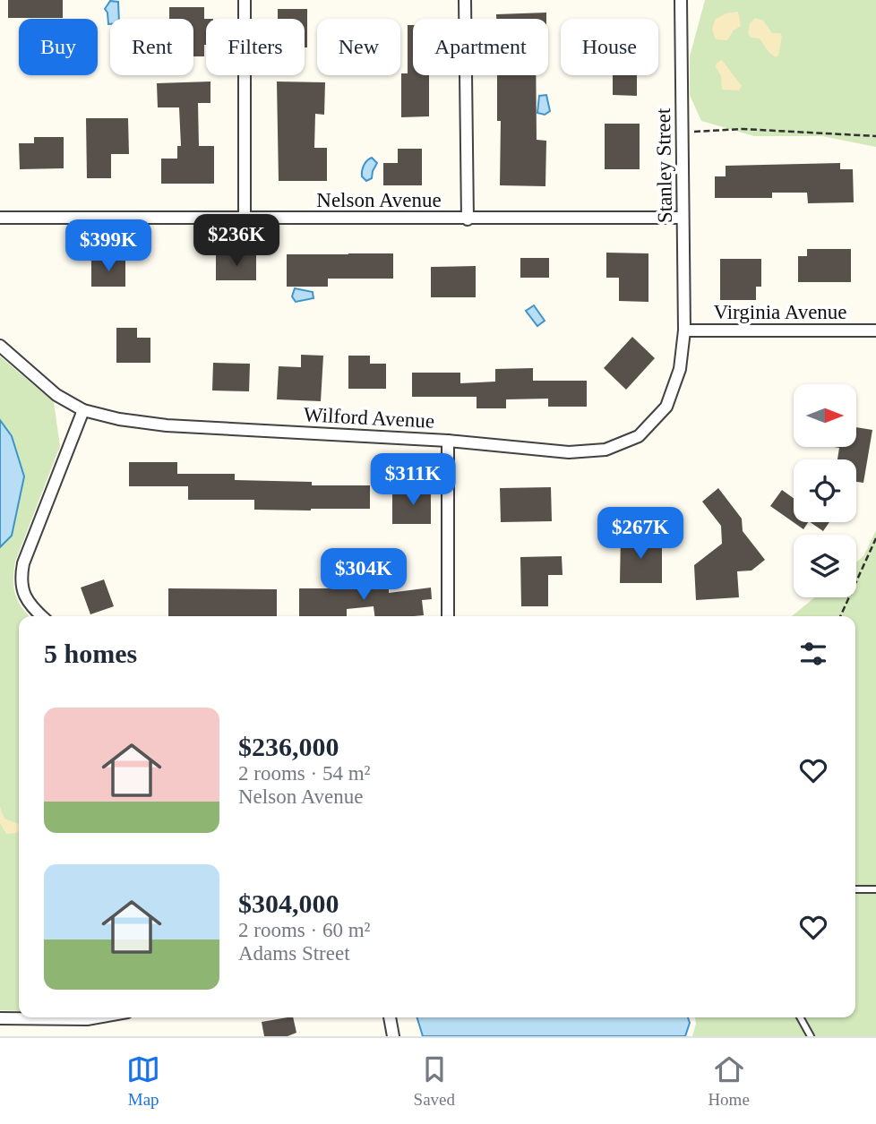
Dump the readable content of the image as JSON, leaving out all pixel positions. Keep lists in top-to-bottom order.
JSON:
{
  "streets": {
    "street": [
      "Stanley Street",
      "Nelson Avenue",
      "Virginia Avenue",
      "Wilford Avenue"
    ]
  },
  "crossings": [
    ["Stanley Street", "Nelson Avenue"],
    ["Stanley Street", "Virginia Avenue"],
    ["Stanley Street", "Wilford Avenue"],
    ["Virginia Avenue", "Wilford Avenue"]
  ],
  "north": "right",
  "page": {
    "chip": [
      "Buy",
      "Rent",
      "Filters",
      "New",
      "Apartment",
      "House"
    ],
    "price": [
      "$236K",
      "$399K",
      "$311K",
      "$267K",
      "$304K"
    ],
    "heading": "5 homes",
    "list": [
      {
        "name": "$236,000",
        "note": "2 rooms · 54 m² · Nelson Avenue"
      },
      {
        "name": "$304,000",
        "note": "2 rooms · 60 m² · Adams Street"
      }
    ],
    "tabs": ["Map", "Saved", "Home"]
  }
}
